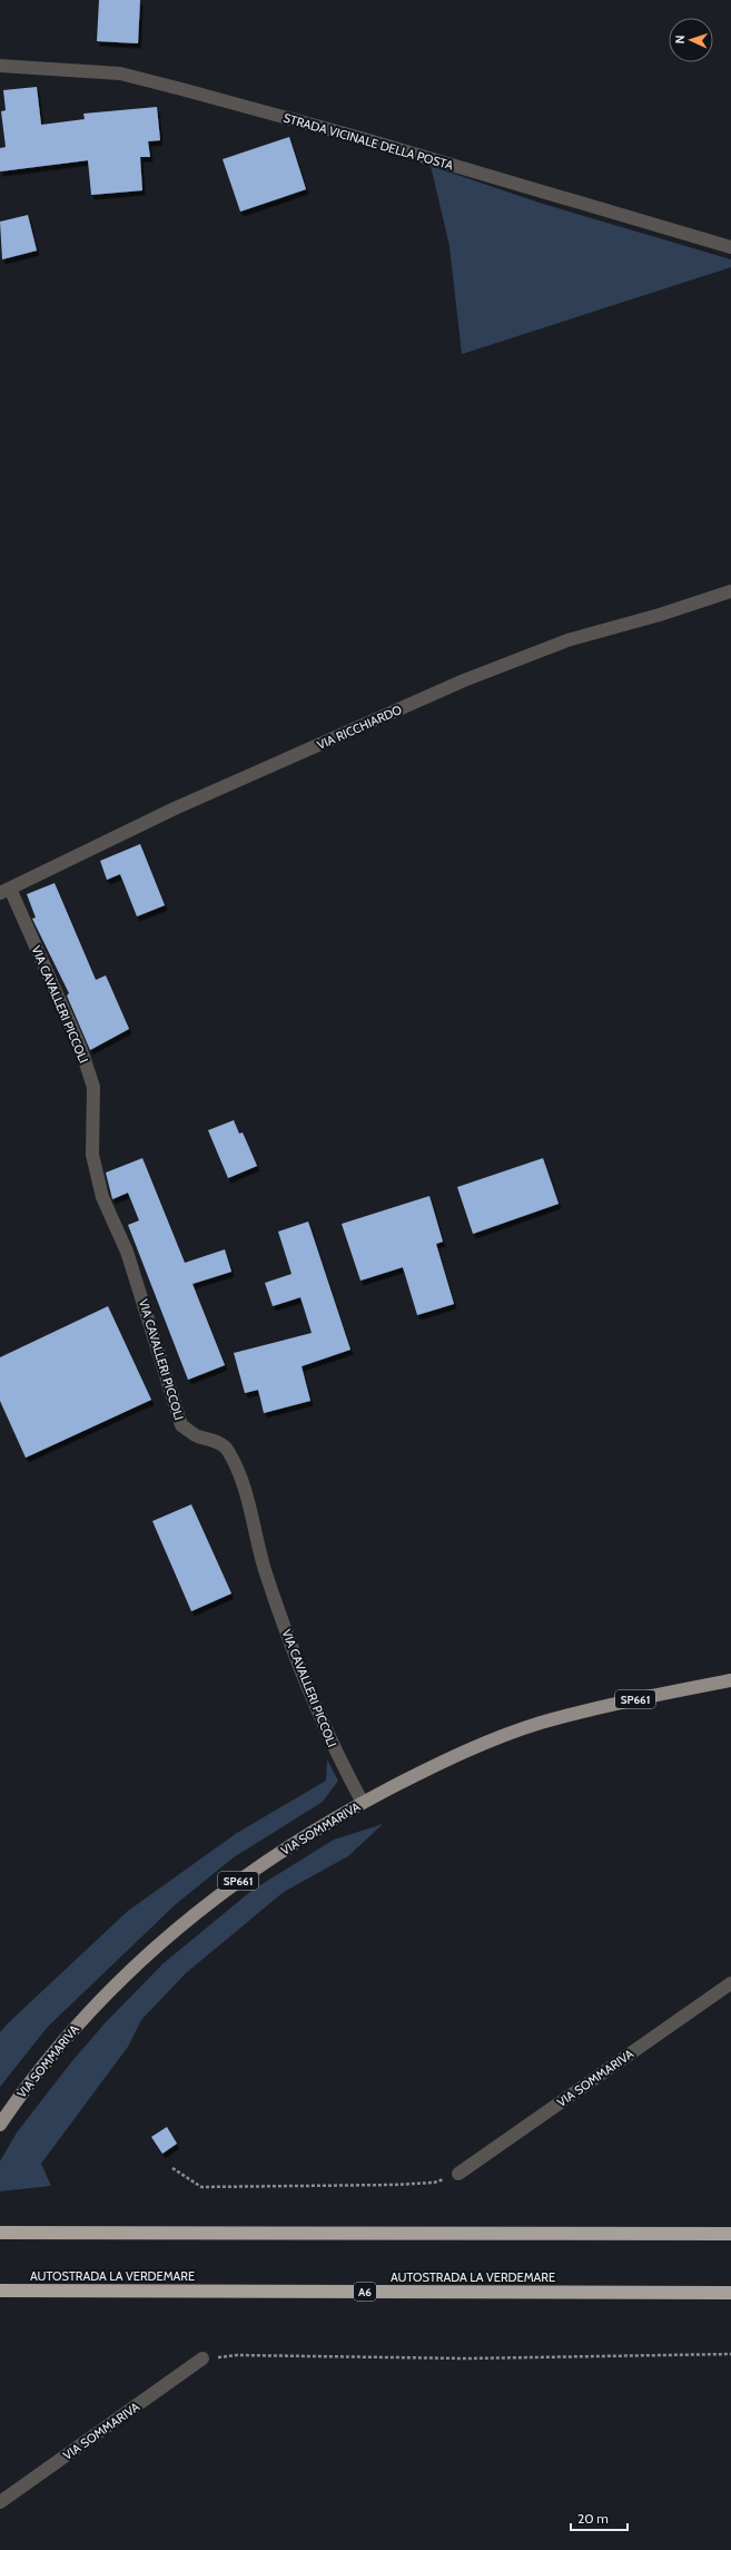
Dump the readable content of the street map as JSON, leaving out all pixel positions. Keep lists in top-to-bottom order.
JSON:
{
  "streets": {
    "highway": ["AUTOSTRADA LA VERDEMARE", "A6"],
    "main road": ["SP661", "VIA SOMMARIVA"],
    "street": ["STRADA VICINALE DELLA POSTA", "VIA RICCHIARDO", "VIA CAVALLERI PICCOLI"]
  },
  "crossings": [
    ["VIA RICCHIARDO", "VIA CAVALLERI PICCOLI"],
    ["VIA CAVALLERI PICCOLI", "VIA SOMMARIVA"]
  ],
  "scale_bar": "20 m",
  "north": "left"
}
